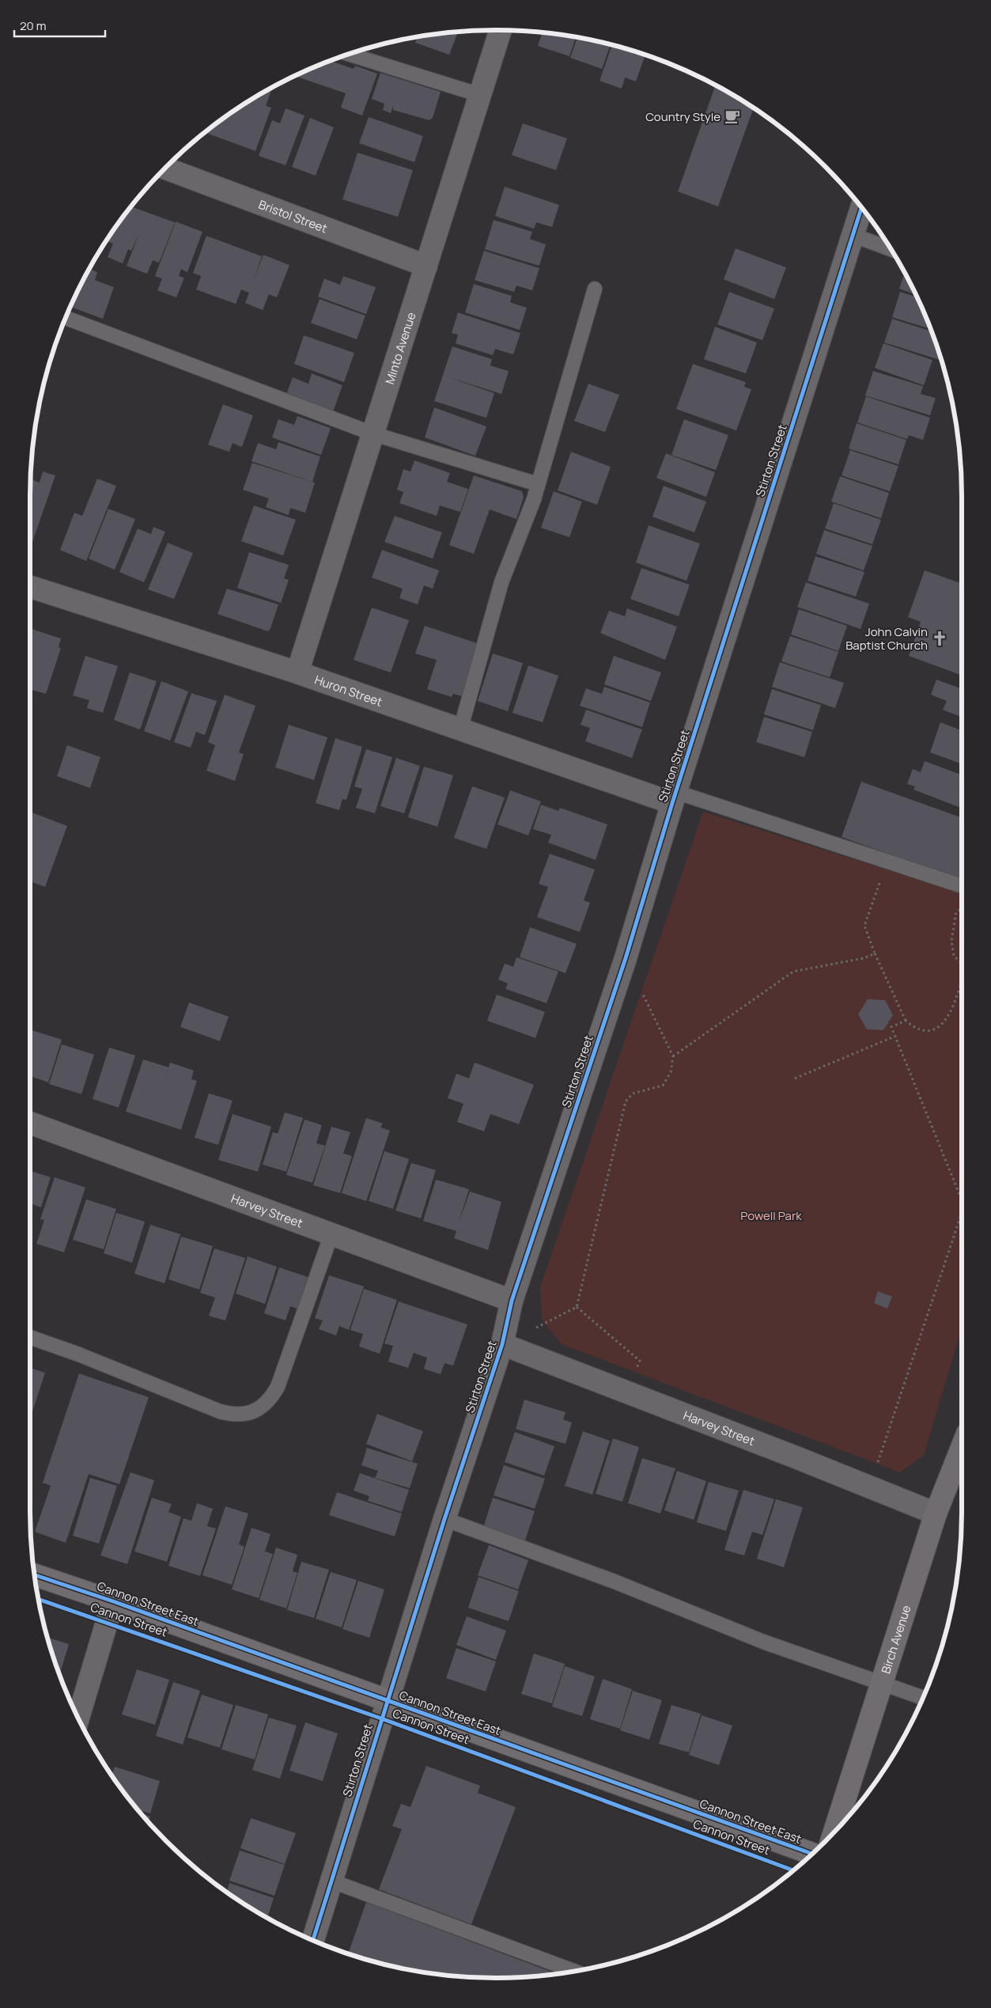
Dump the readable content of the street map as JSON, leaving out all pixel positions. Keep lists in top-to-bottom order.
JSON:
{
  "streets": {
    "main road": ["Cannon Street East", "Birch Avenue"],
    "street": [
      "Bristol Street",
      "Minto Avenue",
      "Stirton Street",
      "Huron Street",
      "Harvey Street"
    ],
    "cycle path": ["Cannon Street"]
  },
  "crossings": [
    ["Bristol Street", "Minto Avenue"],
    ["Minto Avenue", "Huron Street"],
    ["Stirton Street", "Huron Street"],
    ["Stirton Street", "Harvey Street"],
    ["Stirton Street", "Cannon Street East"],
    ["Harvey Street", "Birch Avenue"]
  ],
  "parks": ["Powell Park"],
  "places": {
    "cafe": ["Country Style"],
    "church": ["John Calvin Baptist Church"]
  },
  "scale_bar": "20 m"
}
